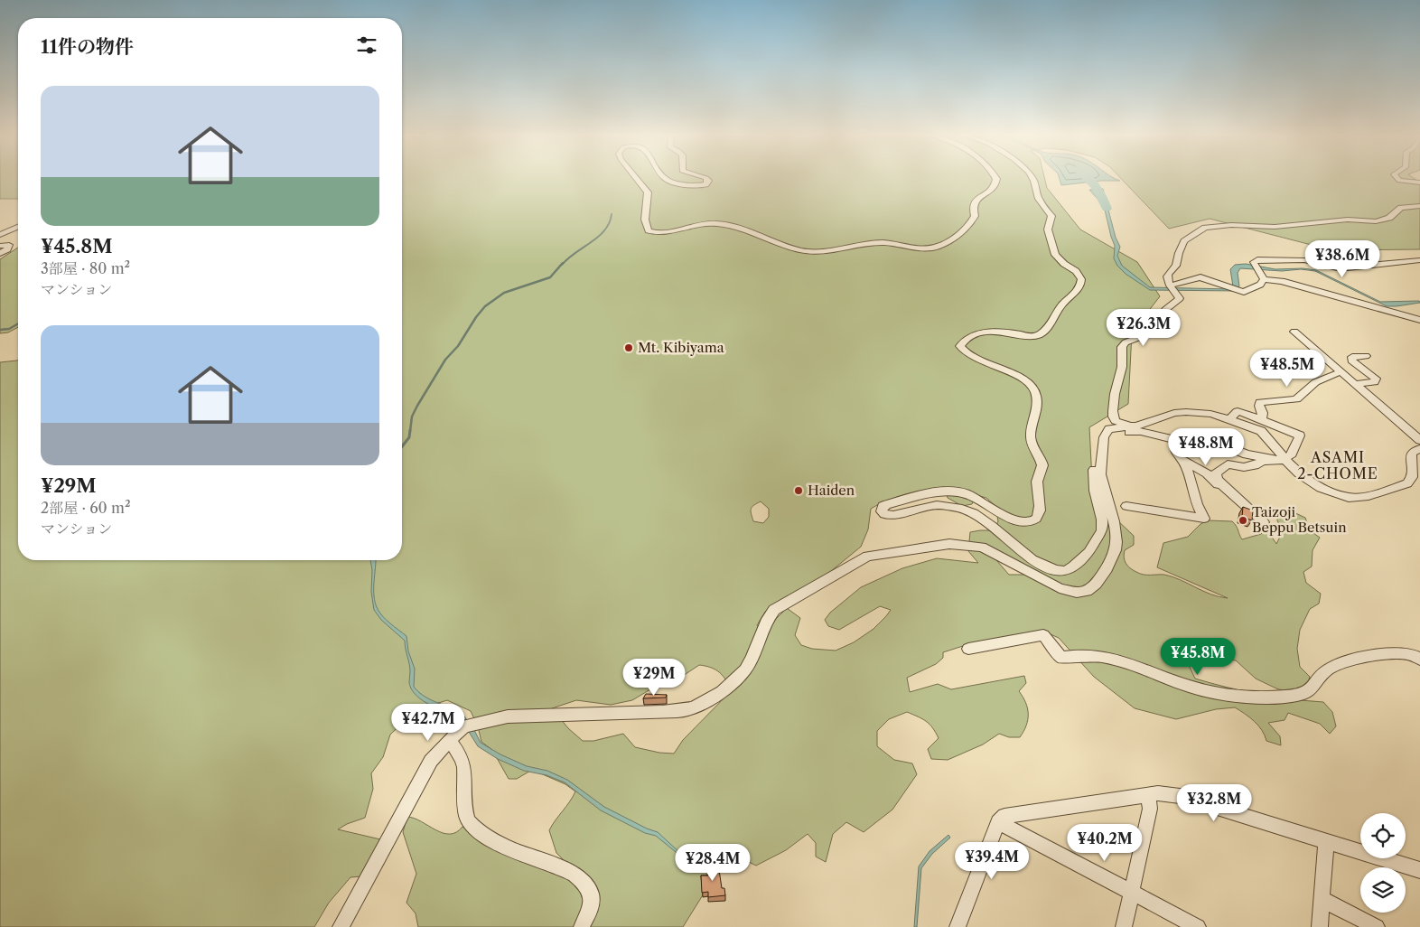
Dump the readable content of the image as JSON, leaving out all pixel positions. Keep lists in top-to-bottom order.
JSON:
{
  "districts": ["ASAMI 2-CHOME"],
  "places": ["Mt. Kibiyama", "Haiden", "Taizoji Beppu Betsuin"],
  "page": {
    "heading": "11件の物件",
    "list": [
      {
        "name": "¥45.8M",
        "note": "3部屋 · 80 m² · マンション"
      },
      {
        "name": "¥29M",
        "note": "2部屋 · 60 m² · マンション"
      }
    ],
    "price": [
      "¥38.6M",
      "¥26.3M",
      "¥48.5M",
      "¥48.8M",
      "¥45.8M",
      "¥29M",
      "¥42.7M",
      "¥32.8M",
      "¥40.2M",
      "¥39.4M",
      "¥28.4M"
    ]
  }
}
